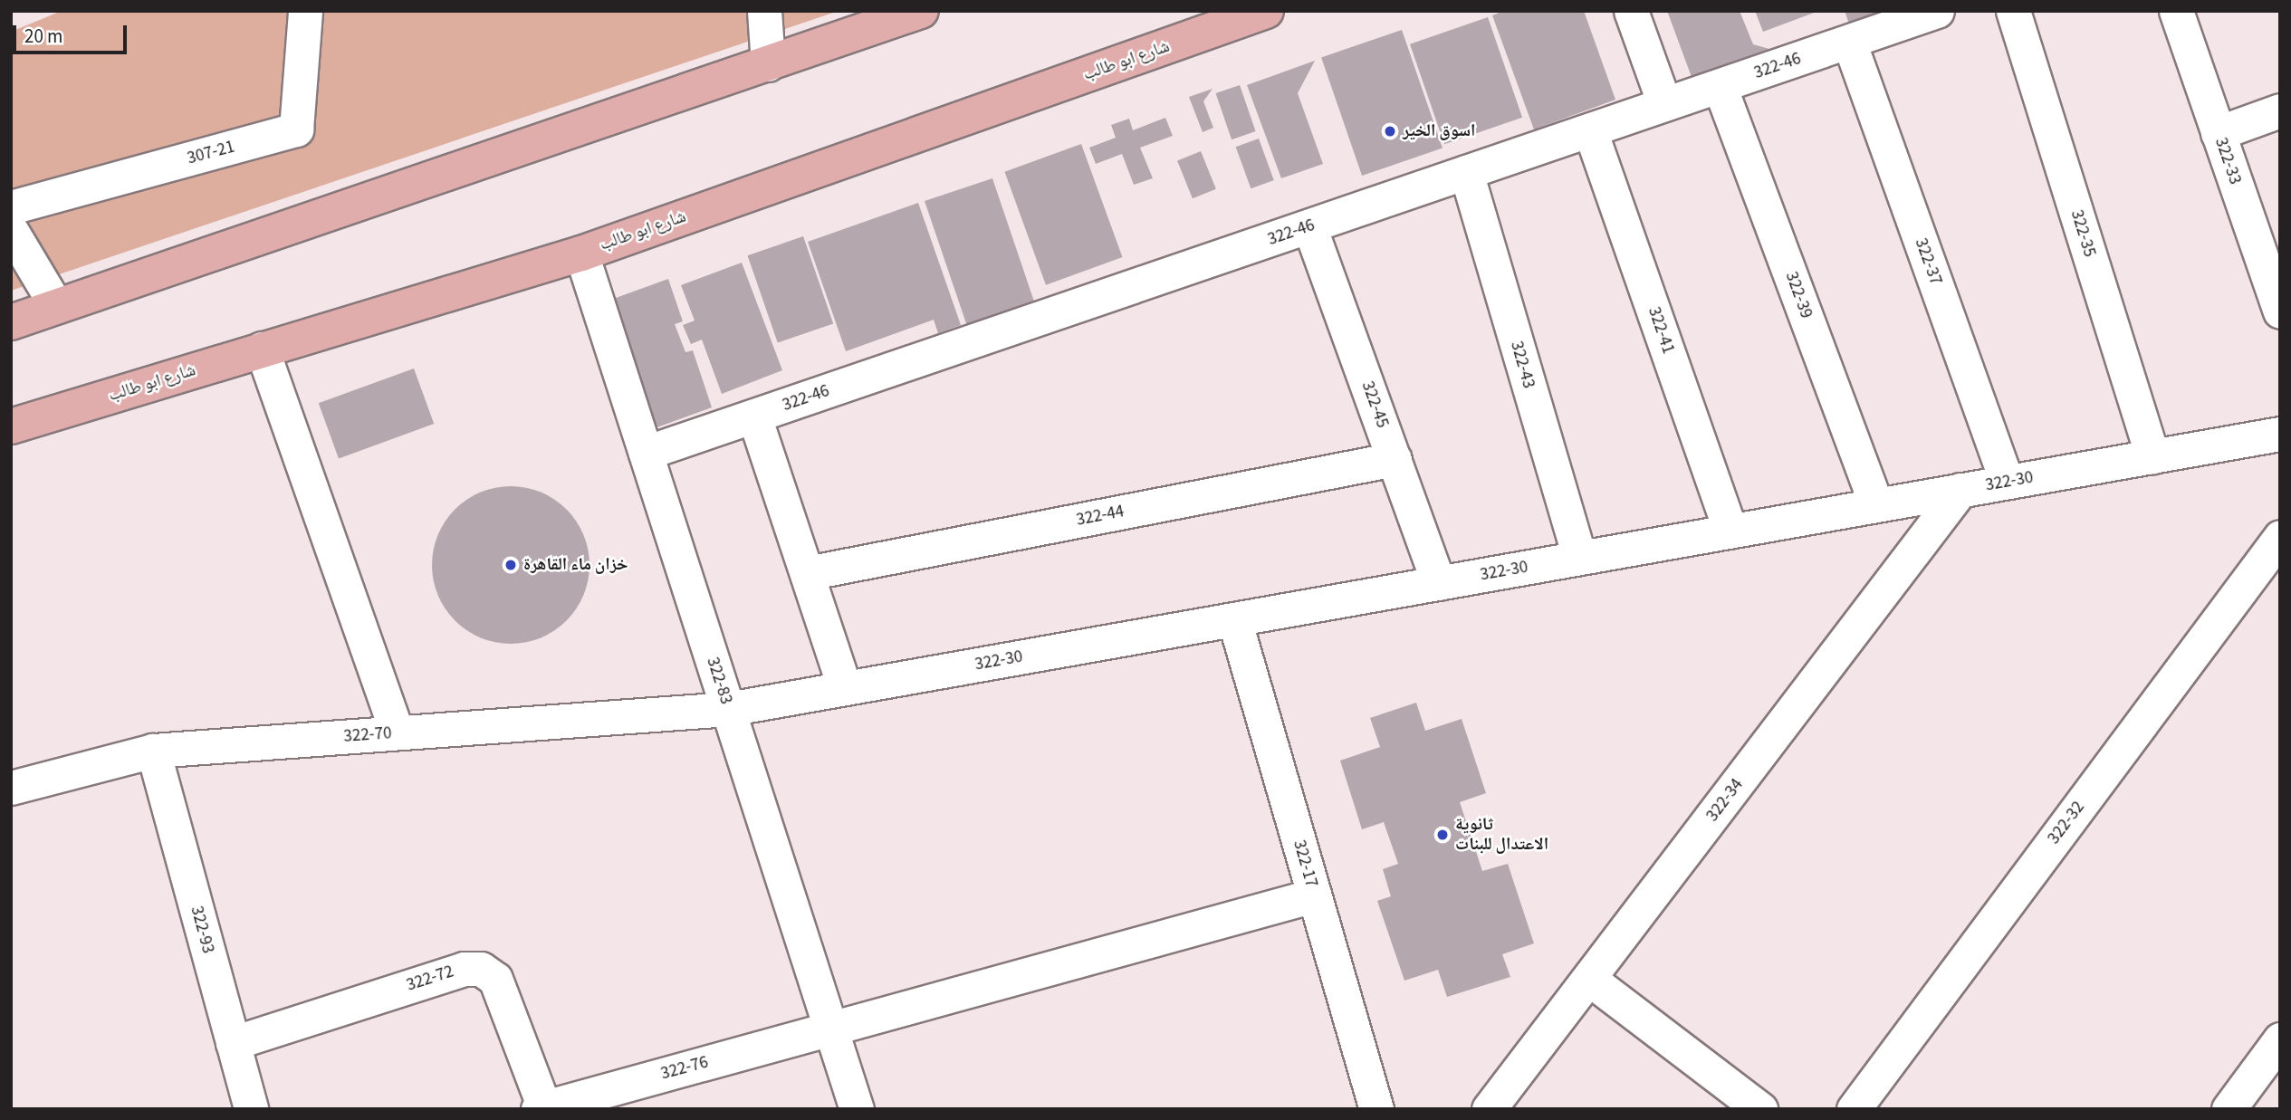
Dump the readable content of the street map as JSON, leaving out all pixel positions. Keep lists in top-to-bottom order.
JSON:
{
  "streets": {
    "main road": ["شارع ابو طالب"],
    "street": [
      "322-46",
      "307-21",
      "322-33",
      "322-35",
      "322-37",
      "322-39",
      "322-41",
      "322-43",
      "322-45",
      "322-30",
      "322-44",
      "322-83",
      "322-70",
      "322-34",
      "322-32",
      "322-17",
      "322-93",
      "322-72",
      "322-76"
    ]
  },
  "crossings": [
    ["شارع ابو طالب", "322-83"],
    ["322-46", "322-37"],
    ["322-46", "322-39"],
    ["322-46", "322-41"],
    ["322-46", "322-43"],
    ["322-46", "322-45"],
    ["322-46", "322-83"],
    ["322-35", "322-30"],
    ["322-37", "322-30"],
    ["322-39", "322-30"],
    ["322-41", "322-30"],
    ["322-43", "322-30"],
    ["322-45", "322-30"],
    ["322-45", "322-44"],
    ["322-30", "322-83"],
    ["322-30", "322-70"],
    ["322-30", "322-34"],
    ["322-30", "322-17"],
    ["322-83", "322-70"],
    ["322-83", "322-76"],
    ["322-70", "322-93"],
    ["322-17", "322-76"],
    ["322-93", "322-72"],
    ["322-72", "322-76"]
  ],
  "places": ["اسوق الخير", "خزان ماء القاهرة", "ثانوية الاعتدال للبنات"],
  "scale_bar": "20 m"
}
